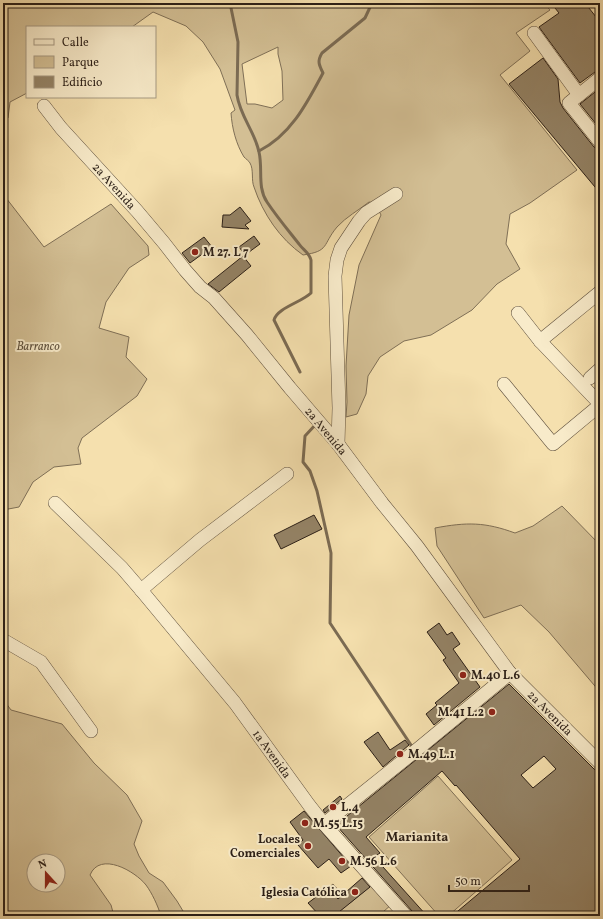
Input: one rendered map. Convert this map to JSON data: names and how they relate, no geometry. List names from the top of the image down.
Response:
{
  "streets": {
    "street": ["2a Avenida", "1a Avenida"]
  },
  "districts": ["Marianita"],
  "parks": ["Barranco"],
  "places": [
    "M 27. L 7",
    "M.40 L.6",
    "M.41 L.2",
    "M.49 L.1",
    "L.4",
    "M.55 L.15",
    "Locales Comerciales",
    "M.56 L.6",
    "Iglesia Católica"
  ],
  "legend": ["Calle", "Parque", "Edificio"],
  "scale_bar": "50 m",
  "north": "top"
}
